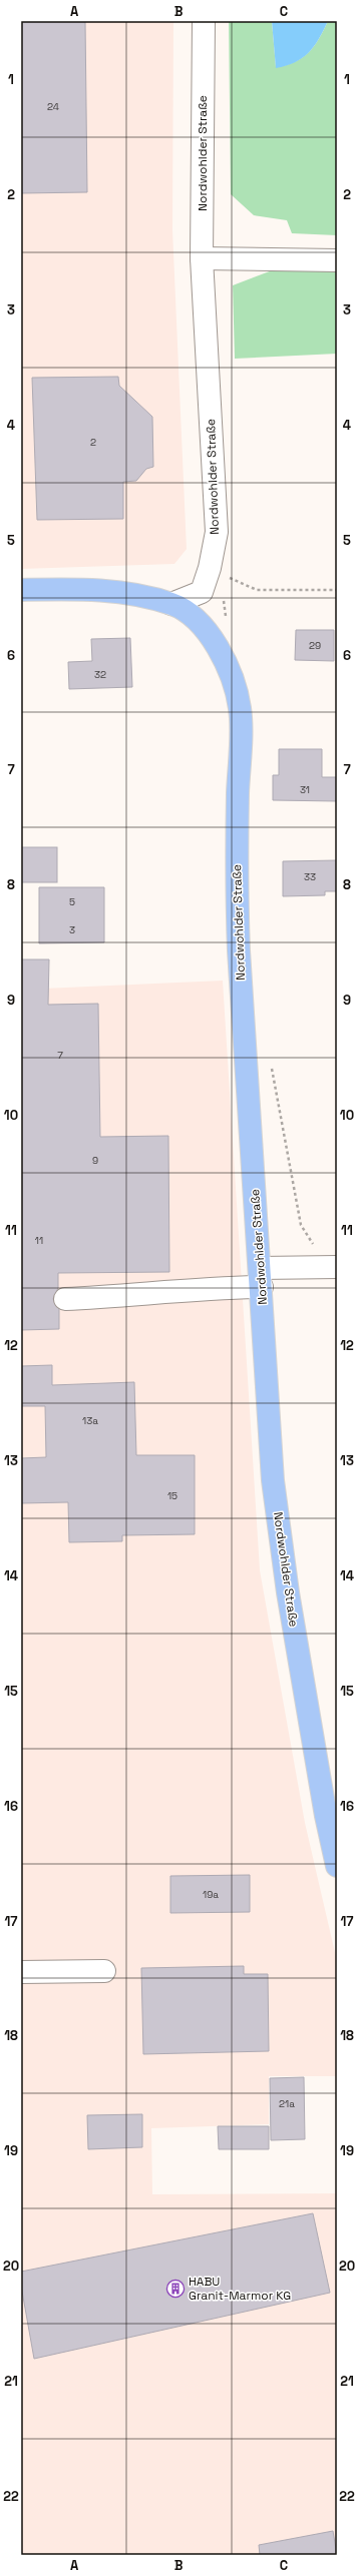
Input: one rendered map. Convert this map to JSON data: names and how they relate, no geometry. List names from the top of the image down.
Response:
{
  "streets": {
    "main road": ["Nordwohlder Straße"]
  },
  "places": {
    "building": ["HABU Granit-Marmor KG"]
  },
  "house_numbers": [
    "24",
    "2",
    "29",
    "32",
    "31",
    "33",
    "5",
    "3",
    "7",
    "9",
    "11",
    "13a",
    "15",
    "19a",
    "21a"
  ],
  "grid": {
    "columns": ["A", "B", "C"],
    "rows": [
      "1",
      "2",
      "3",
      "4",
      "5",
      "6",
      "7",
      "8",
      "9",
      "10",
      "11",
      "12",
      "13",
      "14",
      "15",
      "16",
      "17",
      "18",
      "19",
      "20",
      "21",
      "22"
    ]
  }
}
